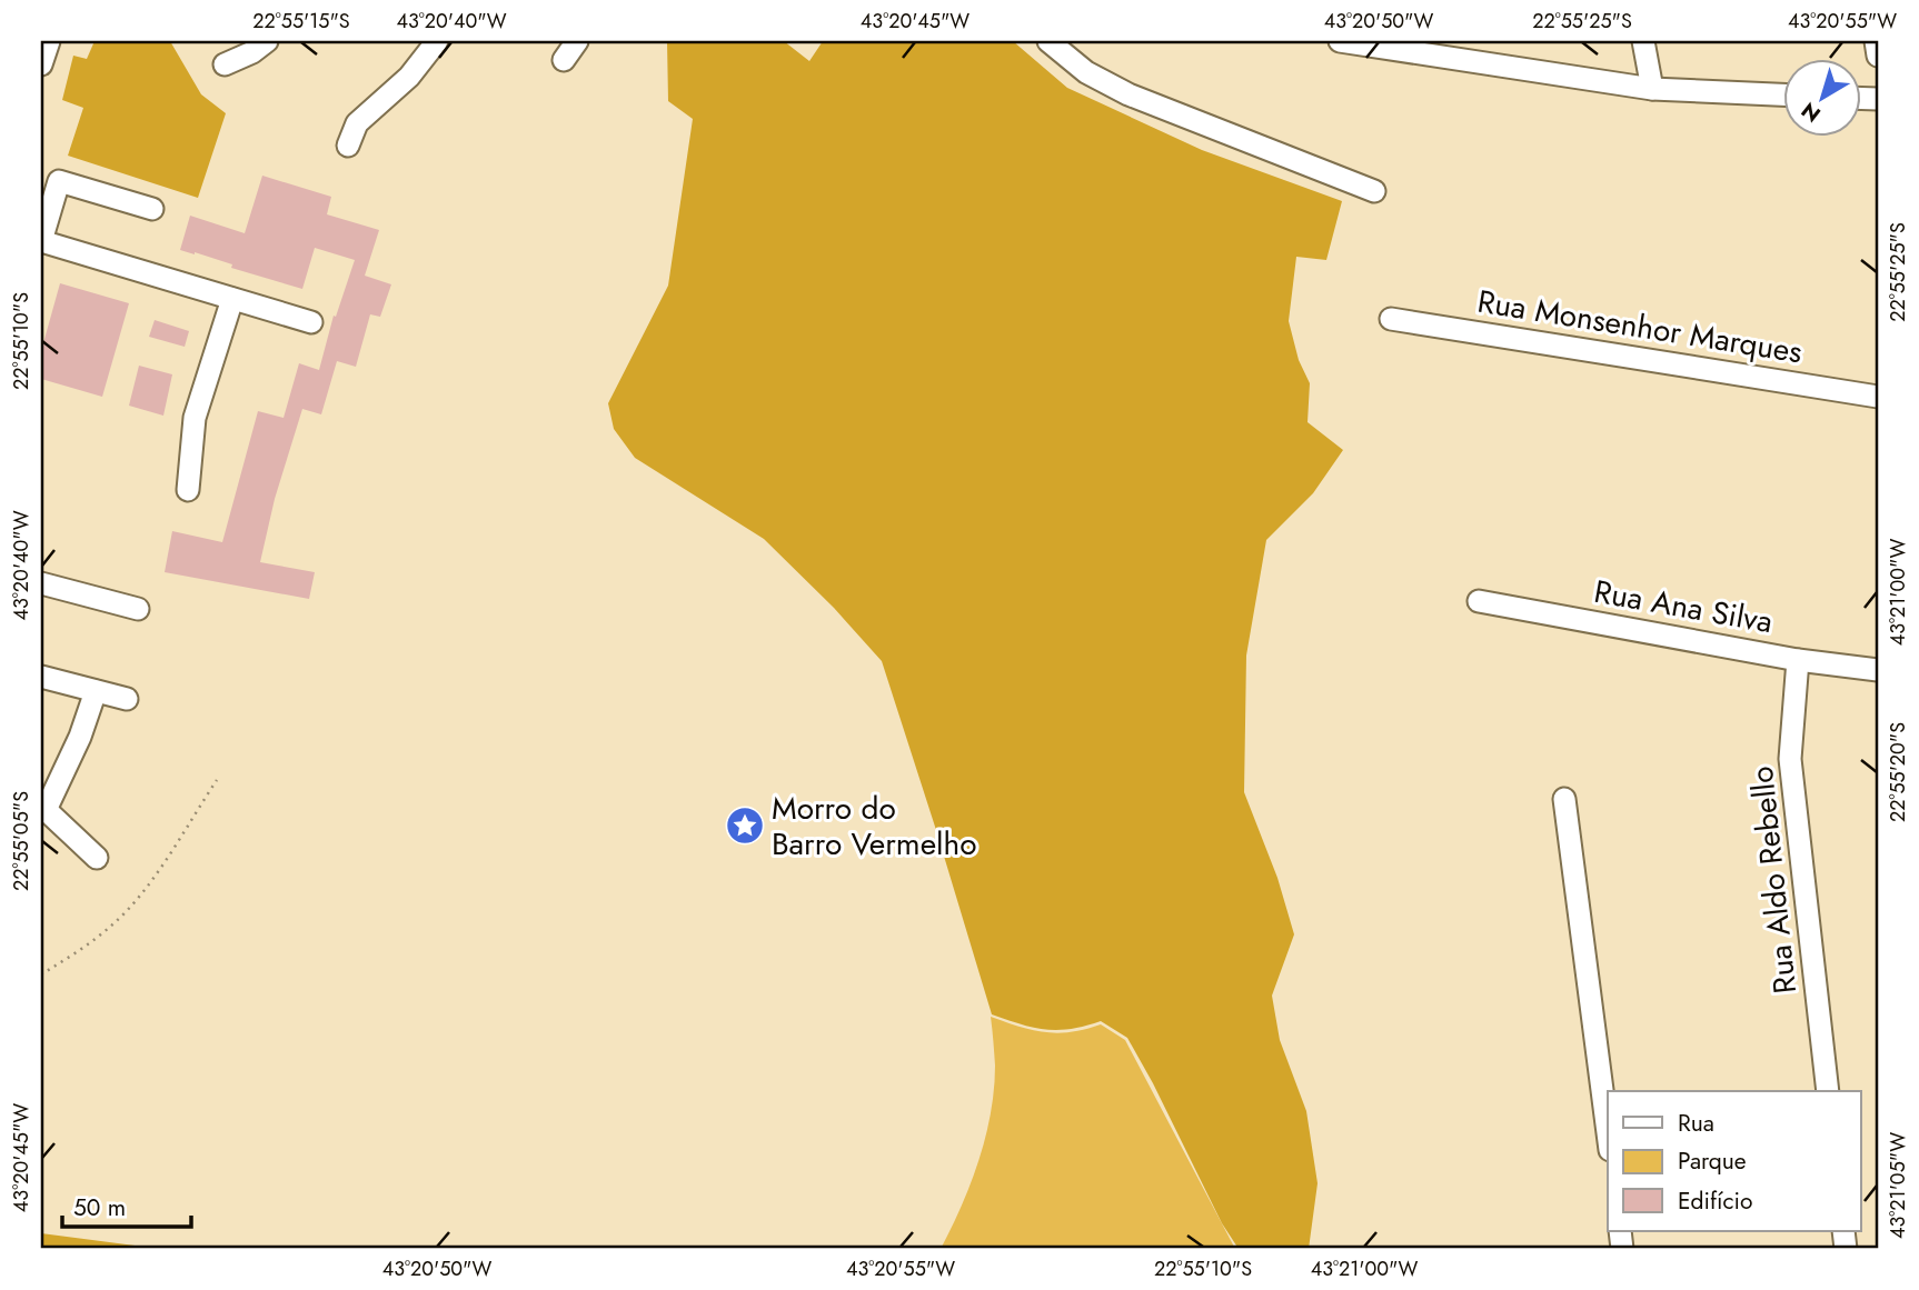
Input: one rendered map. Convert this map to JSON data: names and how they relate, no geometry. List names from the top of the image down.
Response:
{
  "streets": {
    "street": ["Rua Monsenhor Marques", "Rua Ana Silva", "Rua Aldo Rebello"]
  },
  "crossings": [
    ["Rua Ana Silva", "Rua Aldo Rebello"]
  ],
  "places": {
    "place": ["Morro do Barro Vermelho"]
  },
  "legend": ["Rua", "Parque", "Edifício"],
  "scale_bar": "50 m",
  "north": "bottom left",
  "coordinates": [
    "22°55'15\"S",
    "43°20'40\"W",
    "43°20'45\"W",
    "43°20'50\"W",
    "22°55'25\"S",
    "43°20'55\"W",
    "22°55'10\"S",
    "43°21'00\"W",
    "22°55'20\"S",
    "22°55'05\"S",
    "43°21'05\"W"
  ]
}
